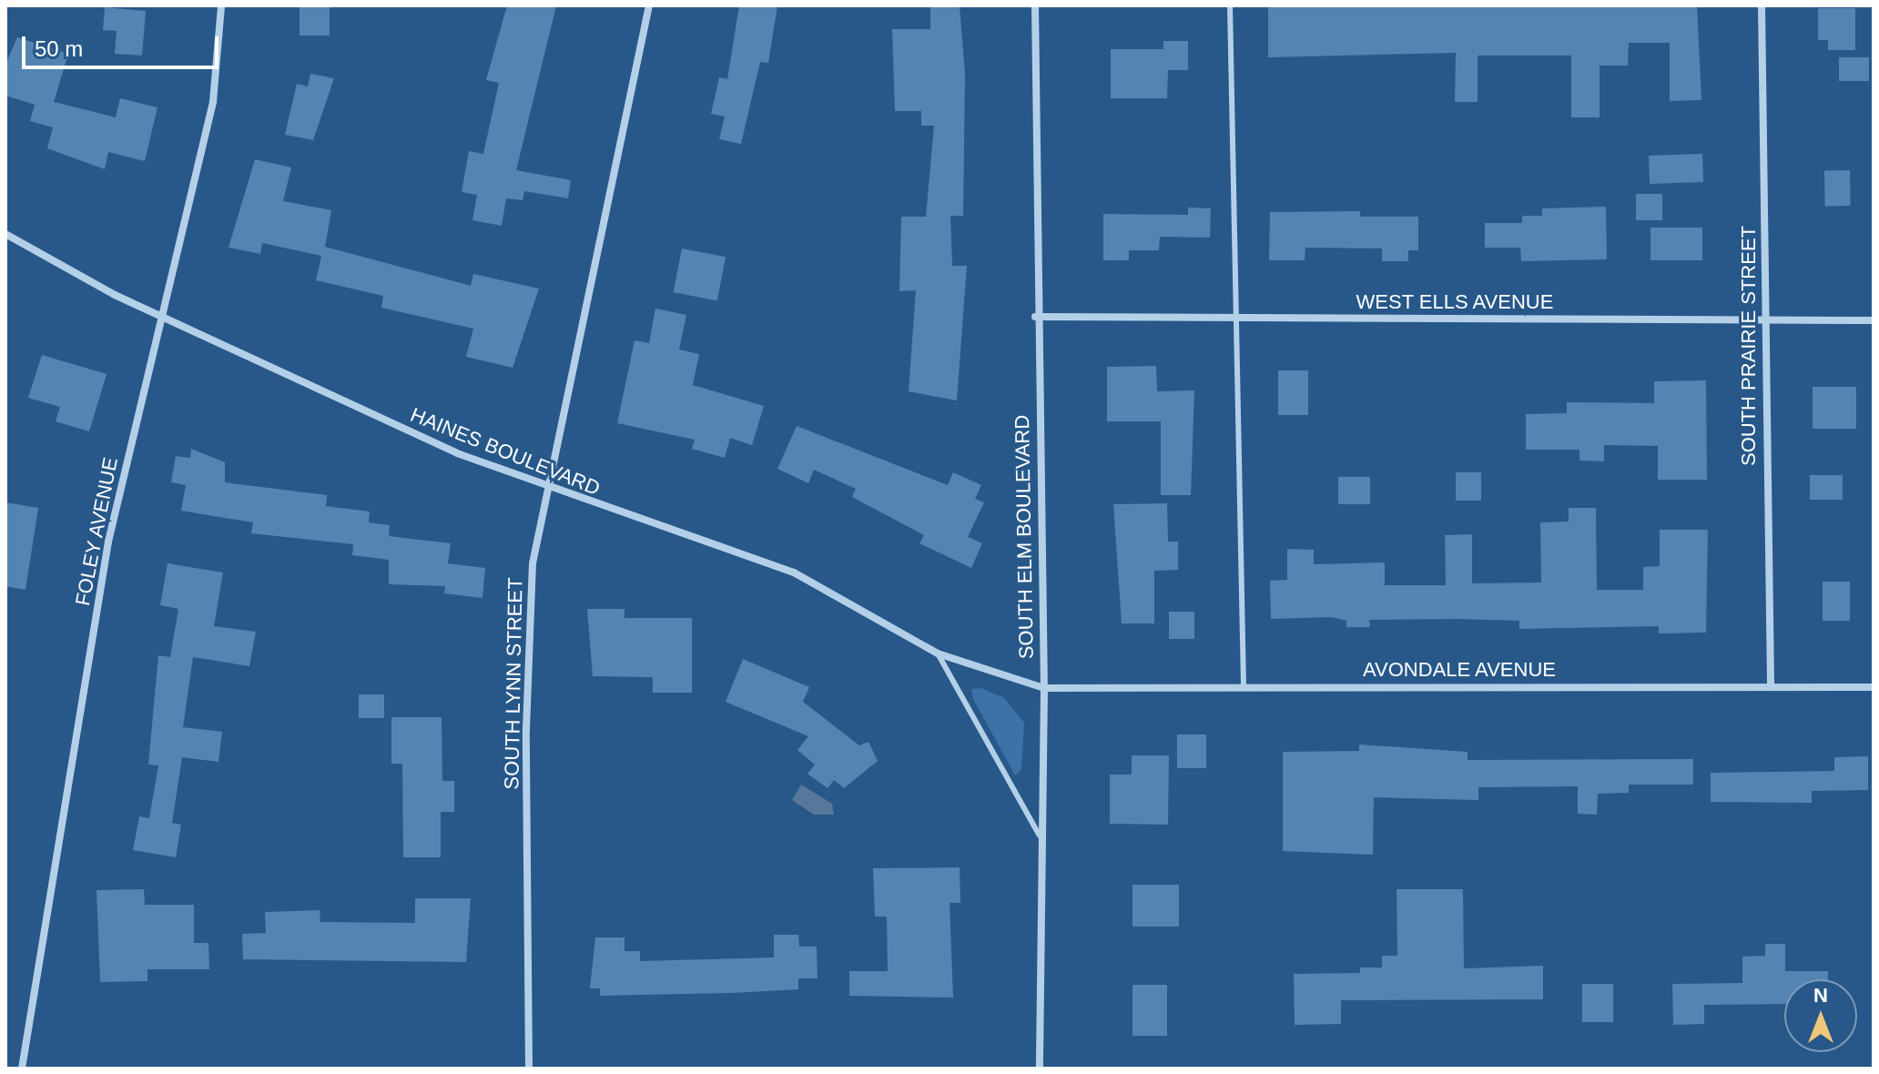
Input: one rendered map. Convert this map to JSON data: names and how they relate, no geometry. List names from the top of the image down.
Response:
{
  "streets": {
    "street": [
      "WEST ELLS AVENUE",
      "SOUTH PRAIRIE STREET",
      "HAINES BOULEVARD",
      "FOLEY AVENUE",
      "SOUTH ELM BOULEVARD",
      "AVONDALE AVENUE",
      "SOUTH LYNN STREET"
    ]
  },
  "crossings": [
    ["WEST ELLS AVENUE", "SOUTH PRAIRIE STREET"],
    ["WEST ELLS AVENUE", "SOUTH ELM BOULEVARD"],
    ["SOUTH PRAIRIE STREET", "AVONDALE AVENUE"],
    ["HAINES BOULEVARD", "FOLEY AVENUE"],
    ["HAINES BOULEVARD", "SOUTH ELM BOULEVARD"],
    ["HAINES BOULEVARD", "AVONDALE AVENUE"],
    ["HAINES BOULEVARD", "SOUTH LYNN STREET"],
    ["SOUTH ELM BOULEVARD", "AVONDALE AVENUE"]
  ],
  "scale_bar": "50 m",
  "north": "top"
}
